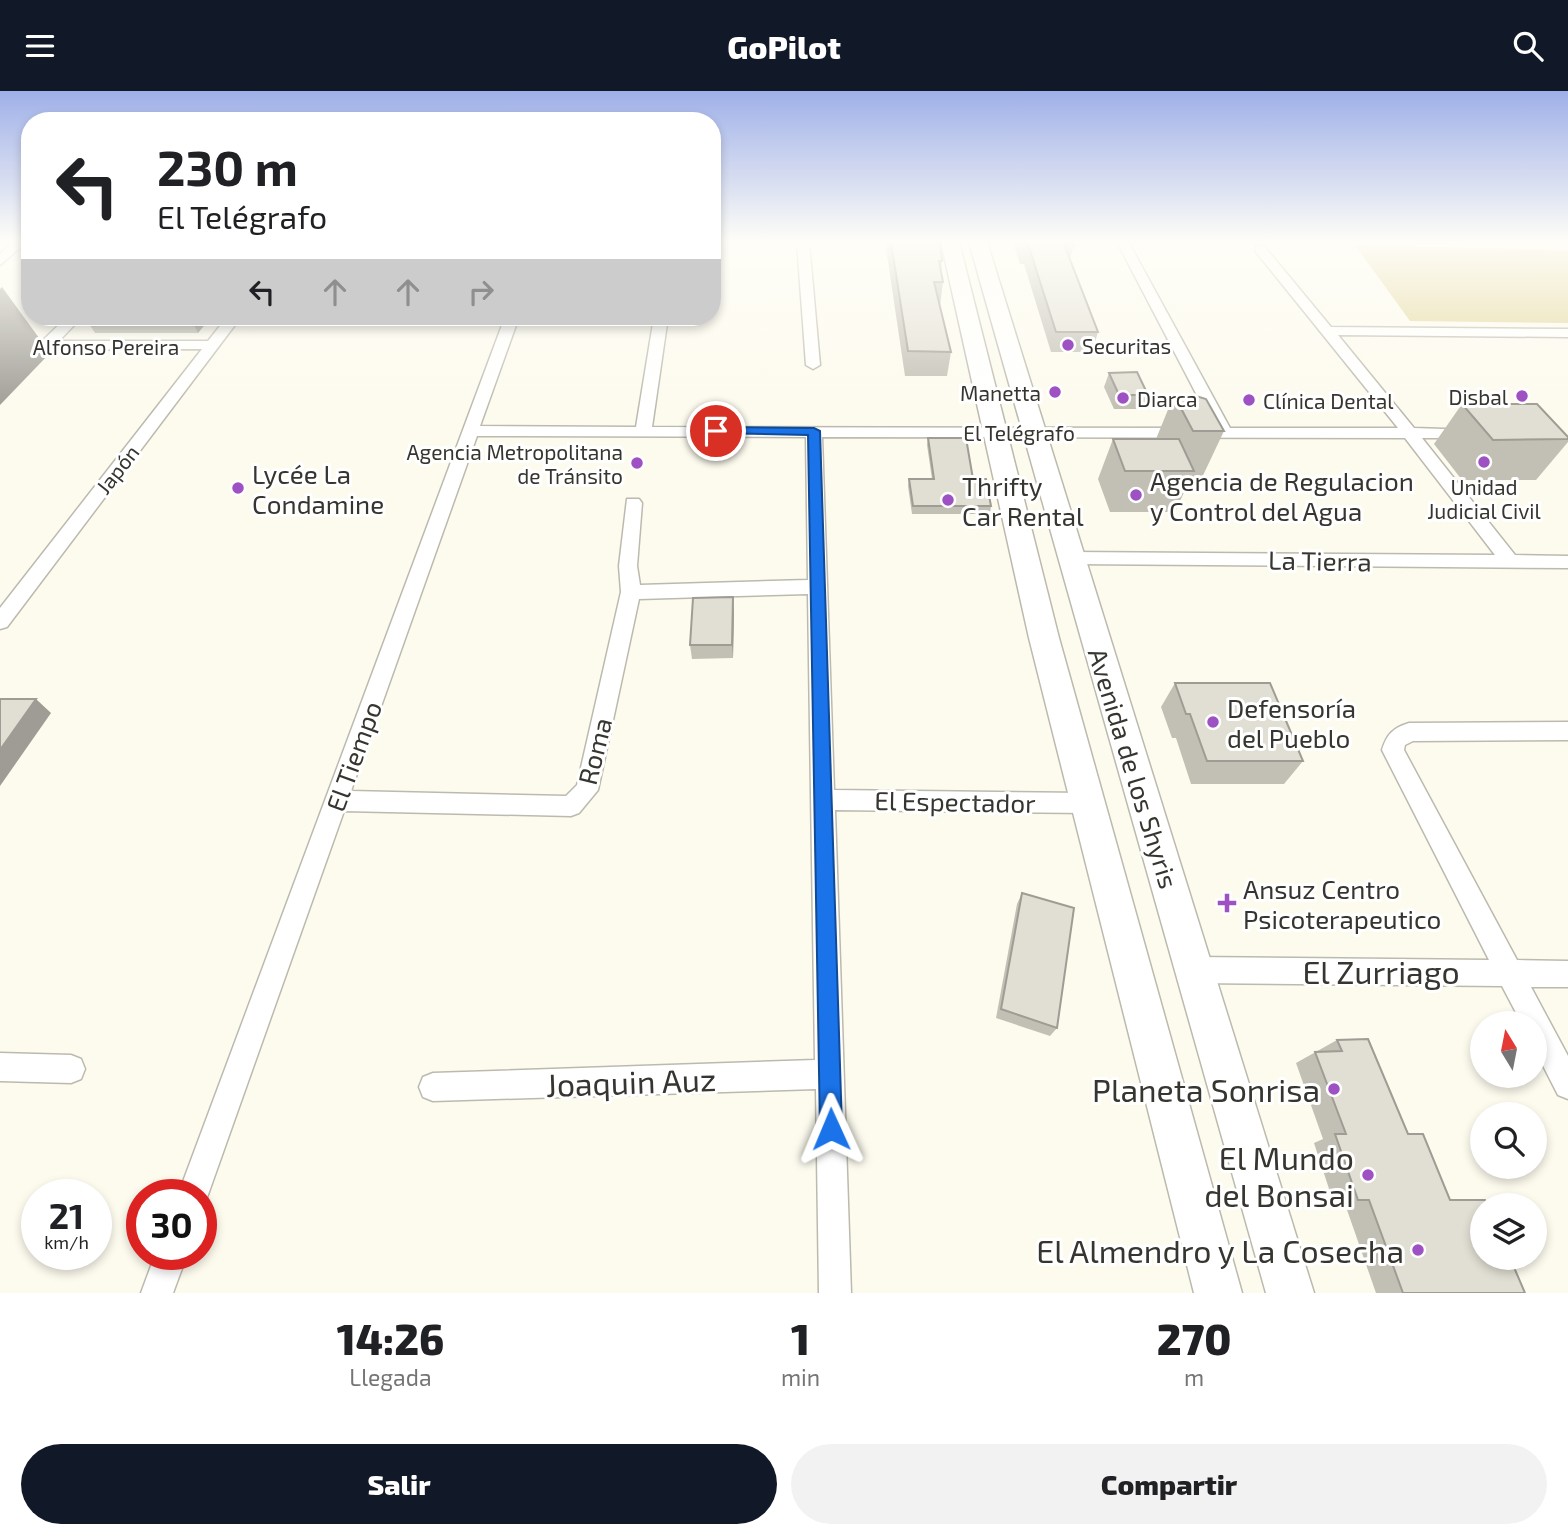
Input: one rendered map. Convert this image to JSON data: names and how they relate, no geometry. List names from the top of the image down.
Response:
{
  "streets": {
    "main road": ["Avenida de los Shyris"],
    "street": [
      "Alfonso Pereira",
      "El Telégrafo",
      "Japón",
      "La Tierra",
      "Roma",
      "El Tiempo",
      "El Espectador",
      "El Zurriago",
      "Joaquin Auz"
    ]
  },
  "crossings": [
    ["Alfonso Pereira", "Japón"],
    ["El Telégrafo", "El Tiempo"],
    ["El Telégrafo", "Avenida de los Shyris"],
    ["La Tierra", "Avenida de los Shyris"],
    ["Roma", "El Tiempo"],
    ["Avenida de los Shyris", "El Espectador"],
    ["Avenida de los Shyris", "El Zurriago"]
  ],
  "places": {
    "other": [
      "Securitas",
      "Manetta",
      "Disbal",
      "Diarca",
      "Clínica Dental",
      "Unidad Judicial Civil",
      "Agencia Metropolitana de Tránsito",
      "Lycée La Condamine",
      "Agencia de Regulacion y Control del Agua",
      "Thrifty Car Rental",
      "Defensoría del Pueblo",
      "Planeta Sonrisa",
      "El Mundo del Bonsai",
      "El Almendro y La Cosecha"
    ],
    "health": ["Ansuz Centro Psicoterapeutico"]
  },
  "north": "top",
  "page": {
    "header": "GoPilot",
    "turn": ["230 m", "El Telégrafo"],
    "speed": "21 km/h",
    "limit": "30",
    "eta": [
      "14:26",
      "Llegada",
      "1",
      "min",
      "270",
      "m"
    ],
    "buttons": ["Salir", "Compartir"]
  }
}
